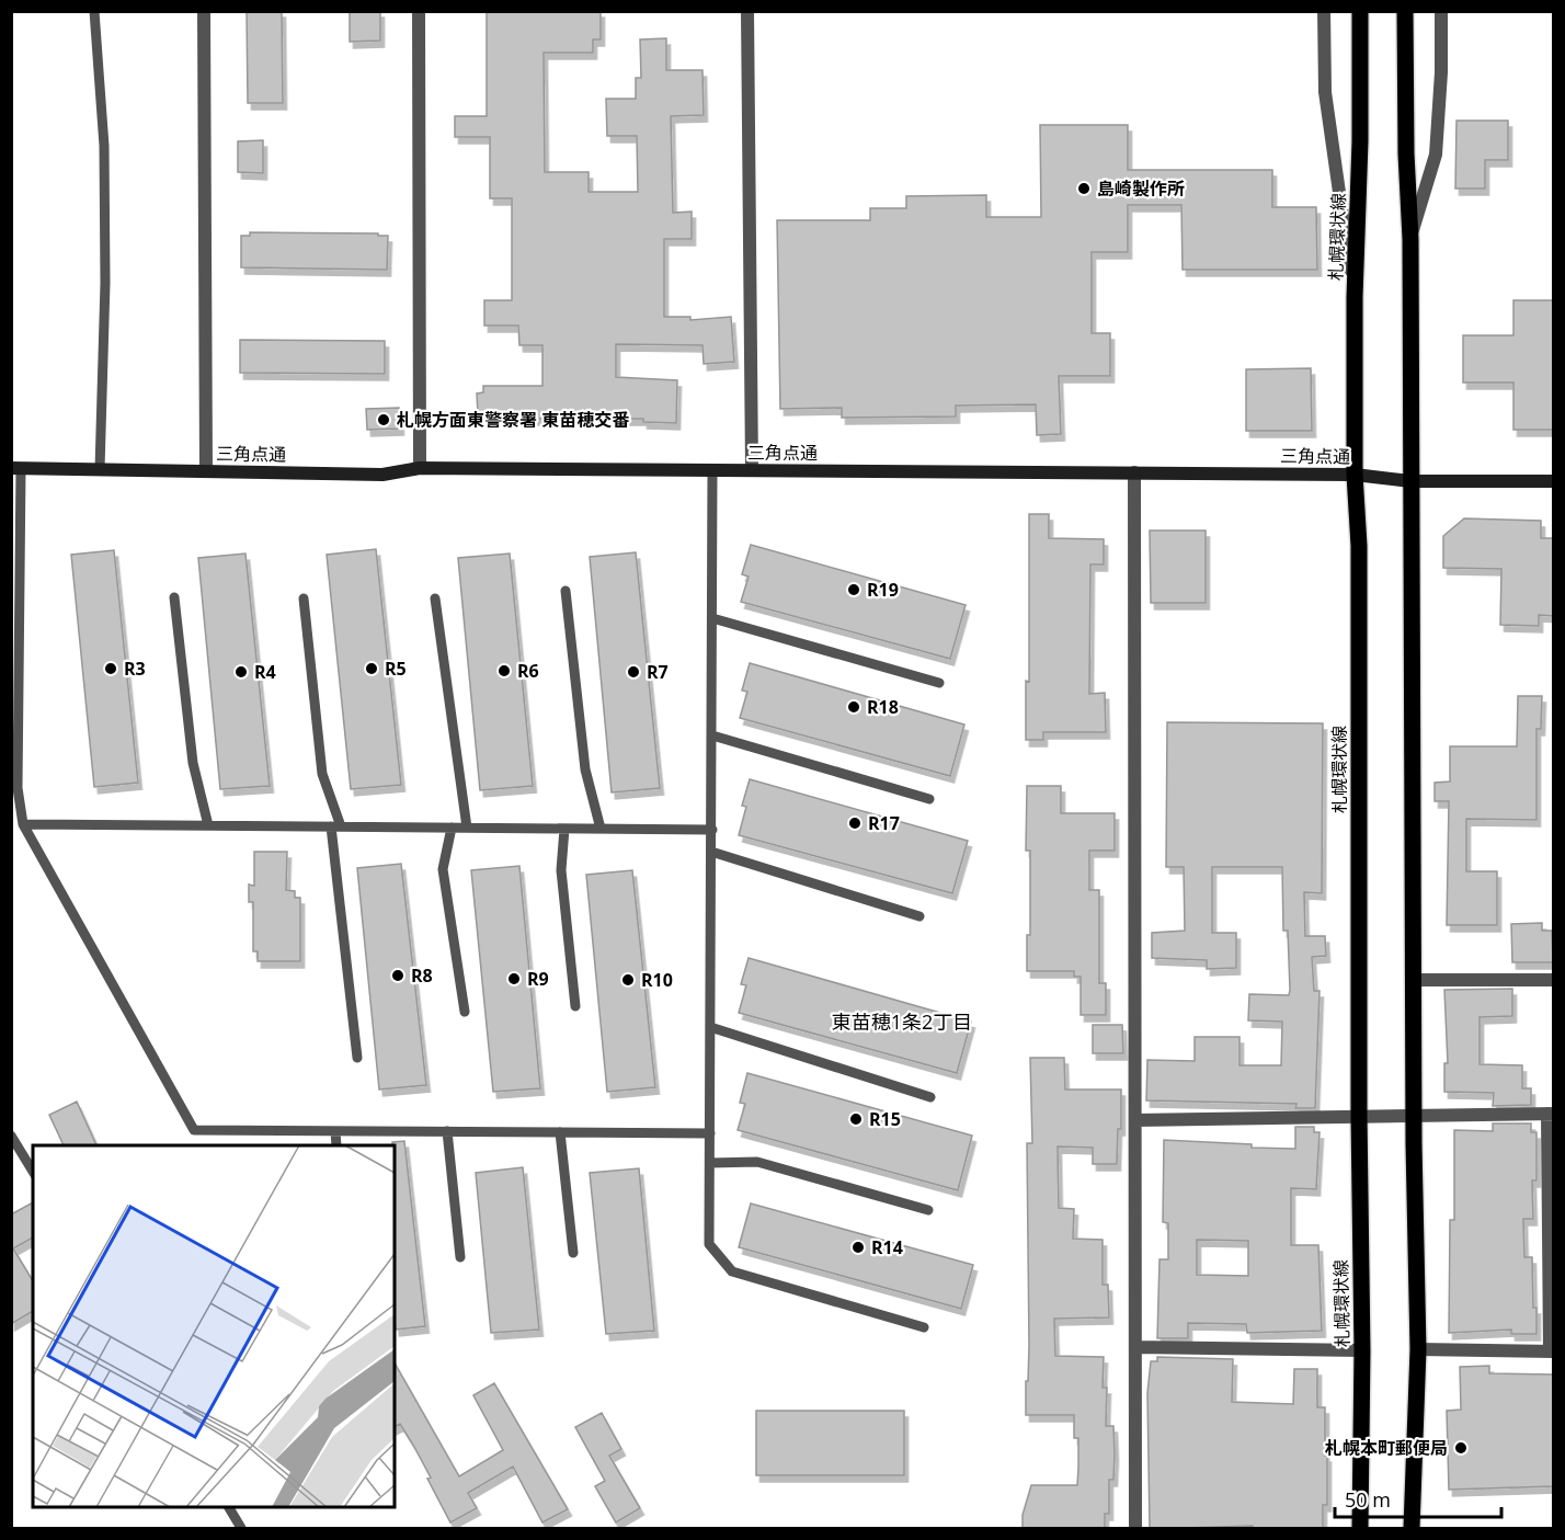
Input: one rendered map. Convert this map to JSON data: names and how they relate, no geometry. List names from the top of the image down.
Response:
{
  "streets": {
    "main road": ["札幌環状線"],
    "street": ["三角点通"]
  },
  "crossings": [
    ["札幌環状線", "三角点通"]
  ],
  "districts": ["東苗穂1条2丁目"],
  "places": [
    "島崎製作所",
    "札幌方面東警察署 東苗穂交番",
    "R19",
    "R3",
    "R5",
    "R6",
    "R4",
    "R7",
    "R18",
    "R17",
    "R8",
    "R9",
    "R10",
    "R15",
    "R14",
    "札幌本町郵便局"
  ],
  "scale_bar": "50 m"
}
